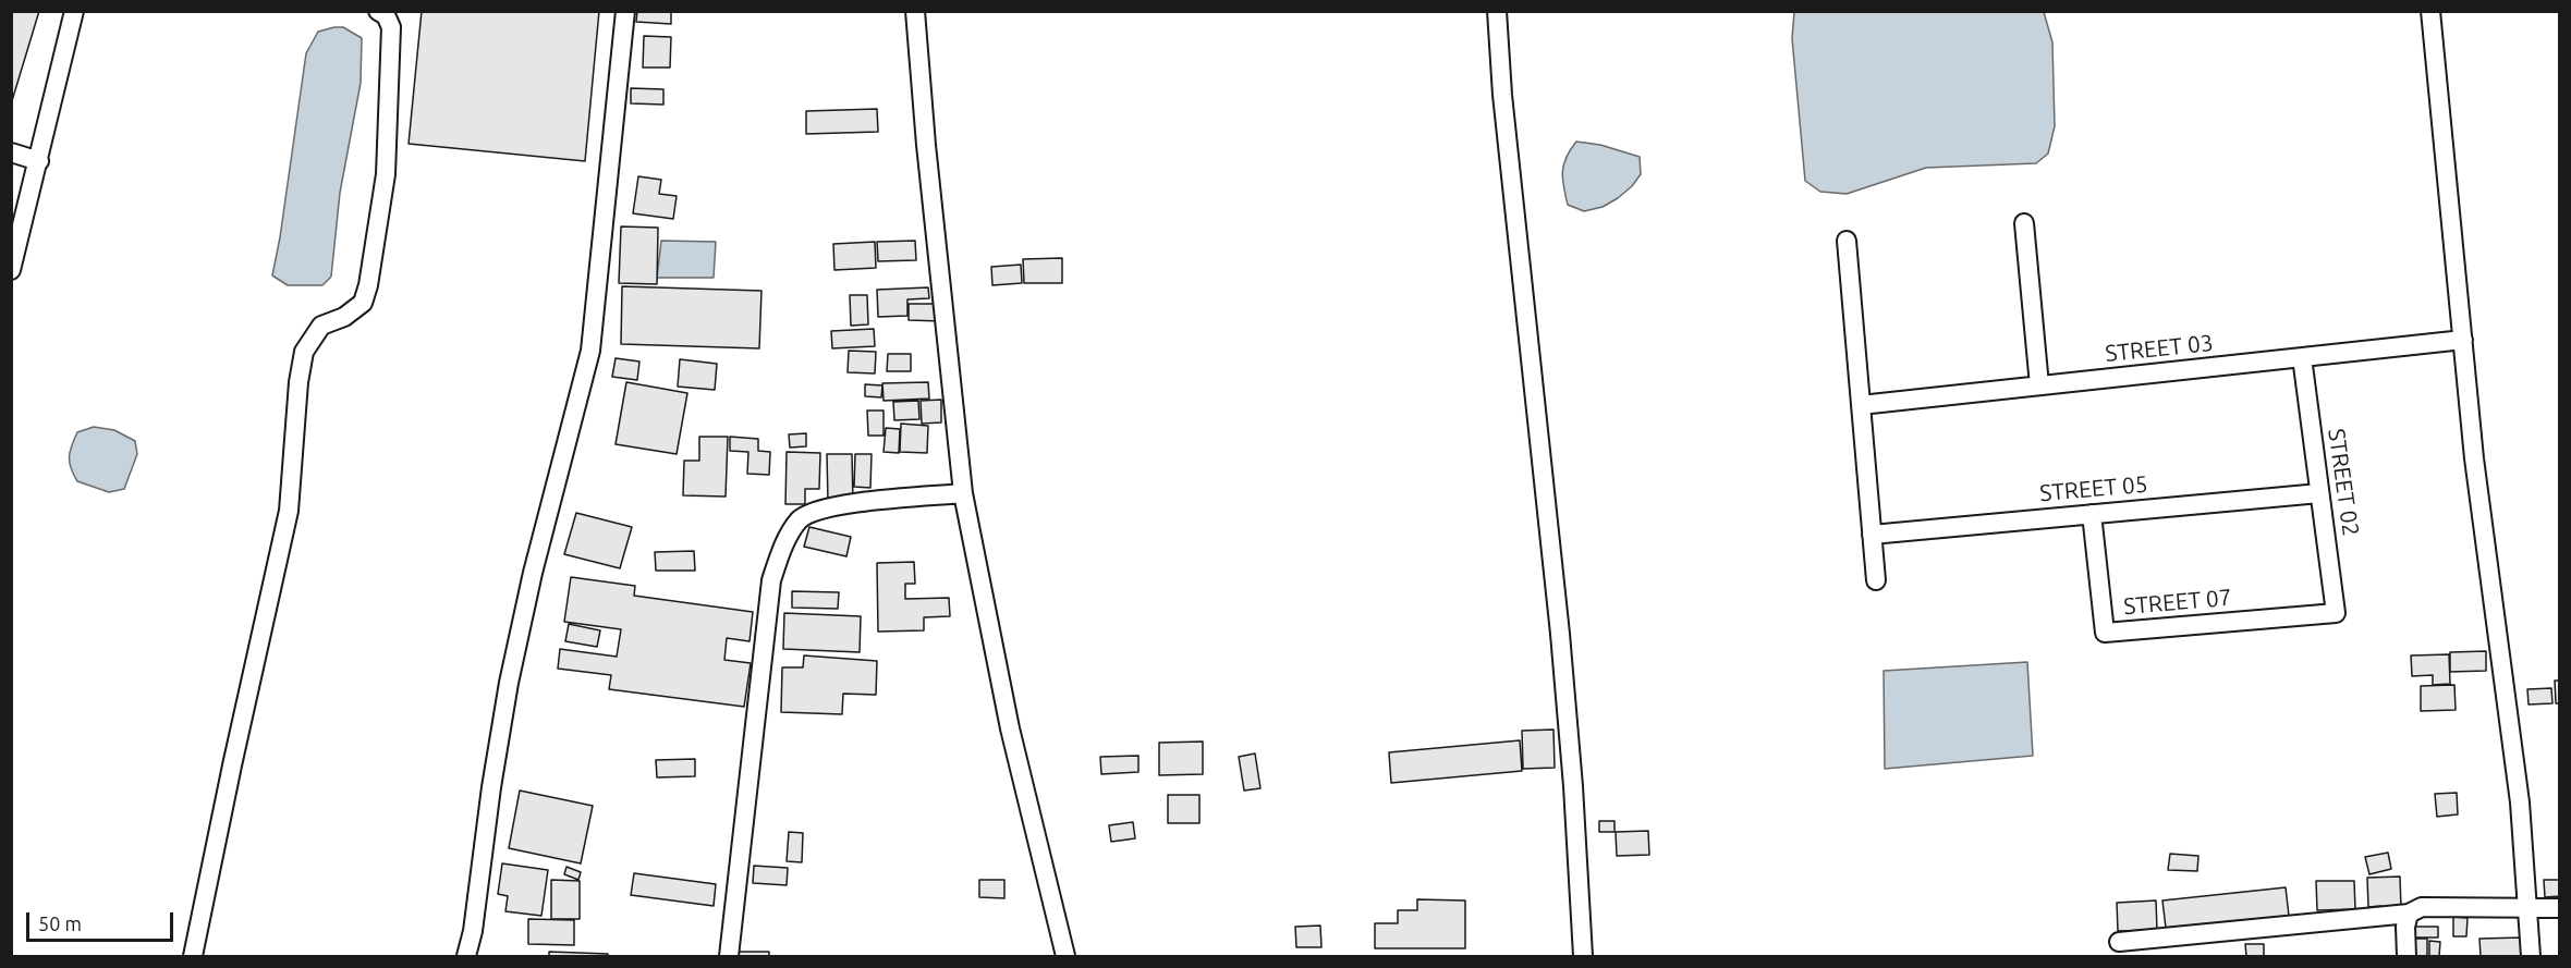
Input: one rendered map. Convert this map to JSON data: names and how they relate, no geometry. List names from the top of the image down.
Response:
{
  "streets": {
    "street": [
      "STREET 03",
      "STREET 02",
      "STREET 05",
      "STREET 07"
    ]
  },
  "crossings": [
    ["STREET 03", "STREET 02"],
    ["STREET 02", "STREET 05"],
    ["STREET 02", "STREET 07"],
    ["STREET 05", "STREET 07"]
  ],
  "scale_bar": "50 m"
}
